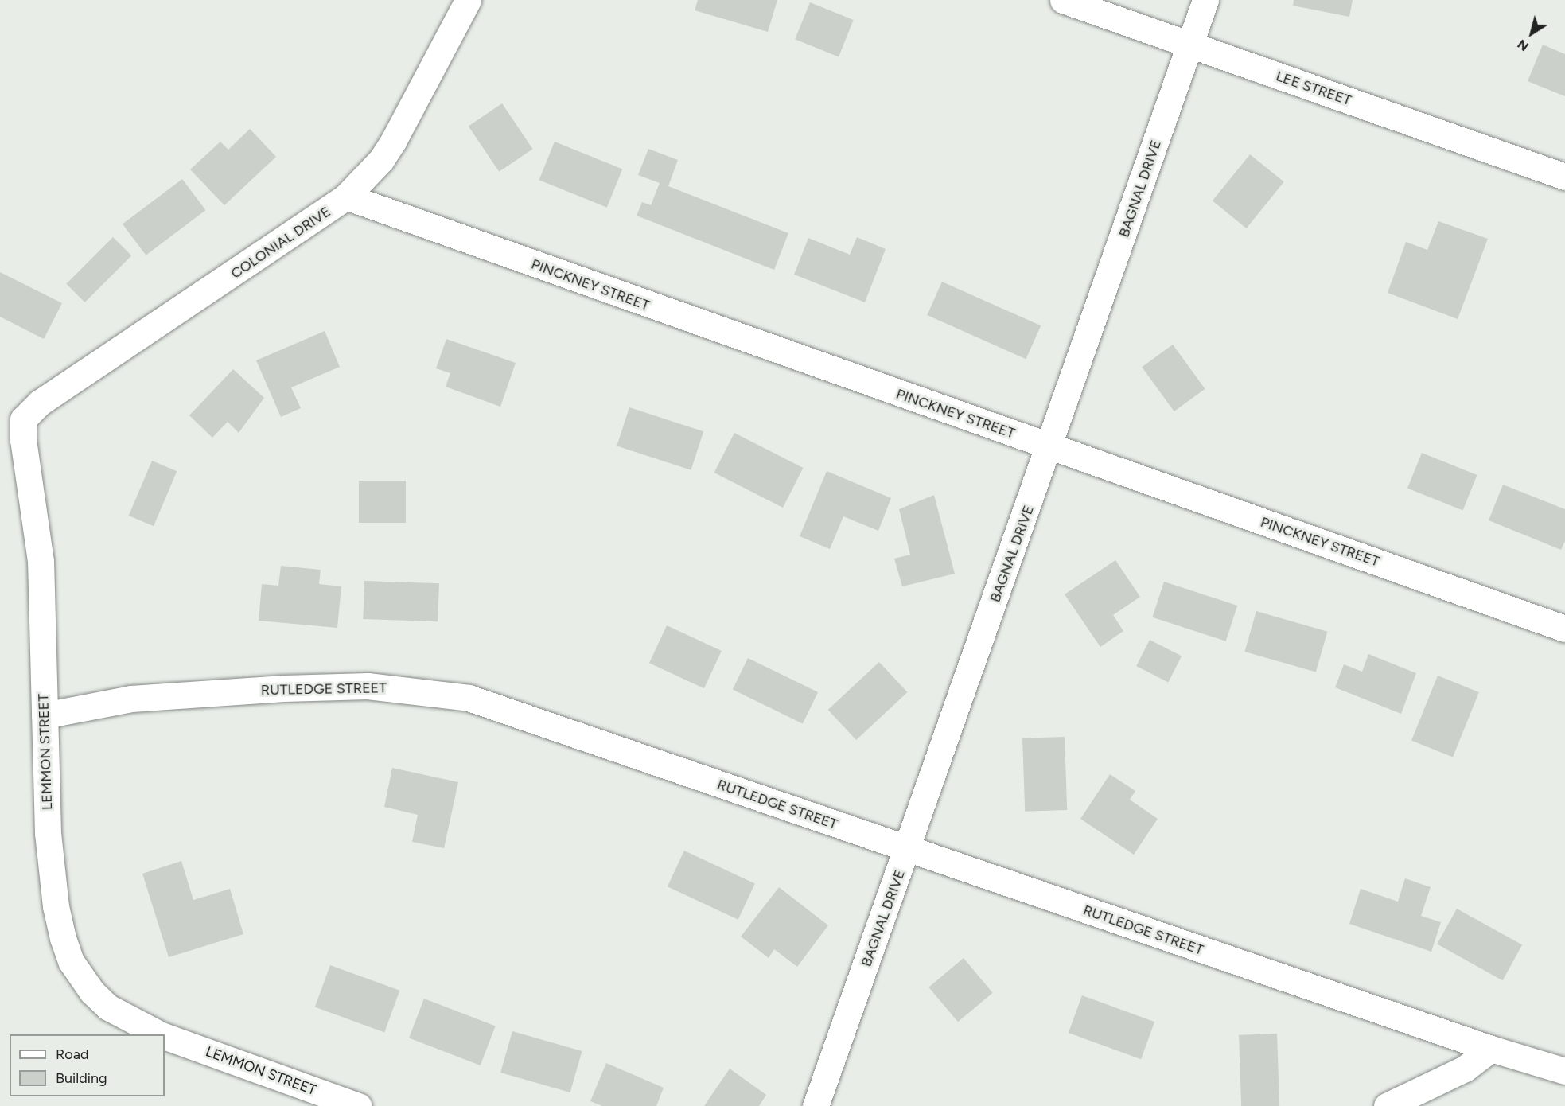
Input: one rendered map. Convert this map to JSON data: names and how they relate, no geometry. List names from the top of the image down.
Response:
{
  "streets": {
    "street": [
      "LEE STREET",
      "BAGNAL DRIVE",
      "COLONIAL DRIVE",
      "PINCKNEY STREET",
      "RUTLEDGE STREET",
      "LEMMON STREET"
    ]
  },
  "crossings": [
    ["LEE STREET", "BAGNAL DRIVE"],
    ["BAGNAL DRIVE", "PINCKNEY STREET"],
    ["BAGNAL DRIVE", "RUTLEDGE STREET"],
    ["COLONIAL DRIVE", "PINCKNEY STREET"],
    ["COLONIAL DRIVE", "LEMMON STREET"],
    ["RUTLEDGE STREET", "LEMMON STREET"]
  ],
  "legend": ["Road", "Building"],
  "north": "bottom left"
}
